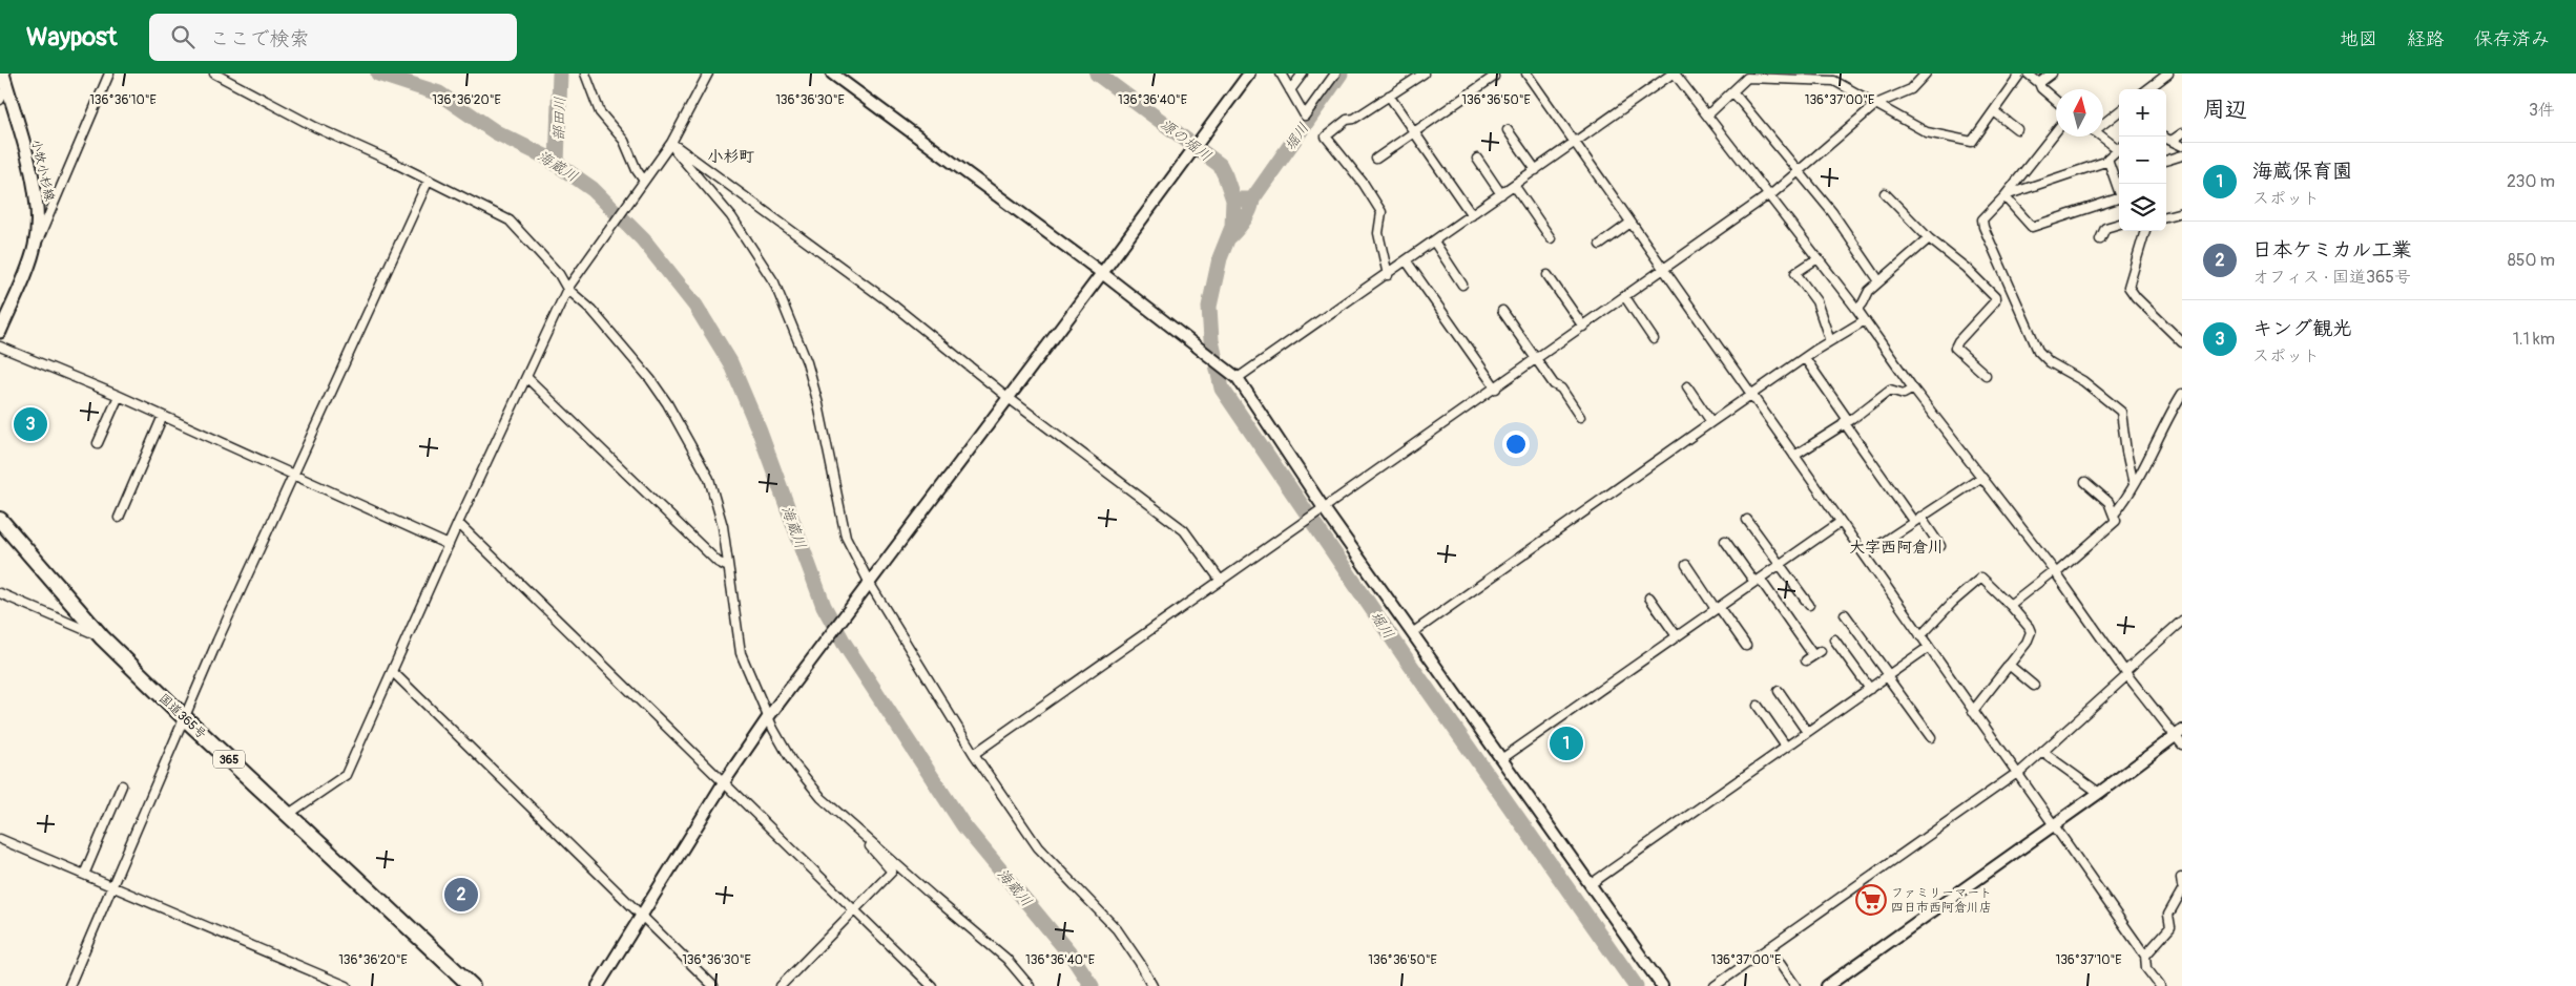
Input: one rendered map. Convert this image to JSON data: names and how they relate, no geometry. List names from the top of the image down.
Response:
{
  "streets": {
    "highway": ["国道365号", "365"],
    "main road": ["小牧小杉線"]
  },
  "districts": ["小杉町", "大字西阿倉川"],
  "water": [
    "部田川",
    "堀川",
    "源の堀川",
    "海蔵川"
  ],
  "places": {
    "supermarket": ["ファミリーマート 四日市西阿倉川店"]
  },
  "north": "top",
  "page": {
    "header": "Waypost",
    "search": "ここで検索",
    "nav": ["地図", "経路", "保存済み"],
    "heading": ["周辺", "3件"],
    "map_buttons": ["+", "−"],
    "list": [
      {
        "mark": "1",
        "name": "海蔵保育園",
        "note": "スポット",
        "value": "230 m"
      },
      {
        "mark": "2",
        "name": "日本ケミカル工業",
        "note": "オフィス · 国道365号",
        "value": "850 m"
      },
      {
        "mark": "3",
        "name": "キング観光",
        "note": "スポット",
        "value": "1.1 km"
      }
    ],
    "pins": ["3", "1", "2"]
  },
  "coordinates": [
    "136°36'10\"E",
    "136°36'20\"E",
    "136°36'30\"E",
    "136°36'40\"E",
    "136°36'50\"E",
    "136°37'00\"E",
    "136°37'10\"E"
  ]
}
